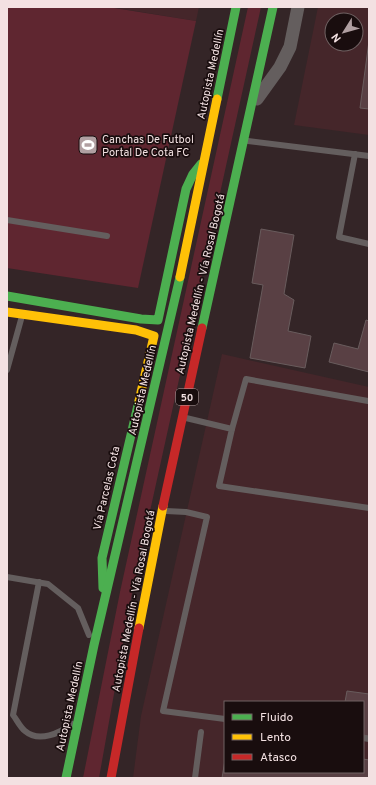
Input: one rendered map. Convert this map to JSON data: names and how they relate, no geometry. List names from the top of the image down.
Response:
{
  "streets": {
    "main road": [
      "Autopista Medellín",
      "Autopista Medellín - Vía Rosal Bogotá",
      "50",
      "Vía Parcelas Cota"
    ]
  },
  "crossings": [
    ["Autopista Medellín", "Vía Parcelas Cota"]
  ],
  "places": {
    "sports": ["Canchas De Futbol Portal De Cota FC"]
  },
  "legend": ["Fluido", "Lento", "Atasco"],
  "north": "bottom left"
}
